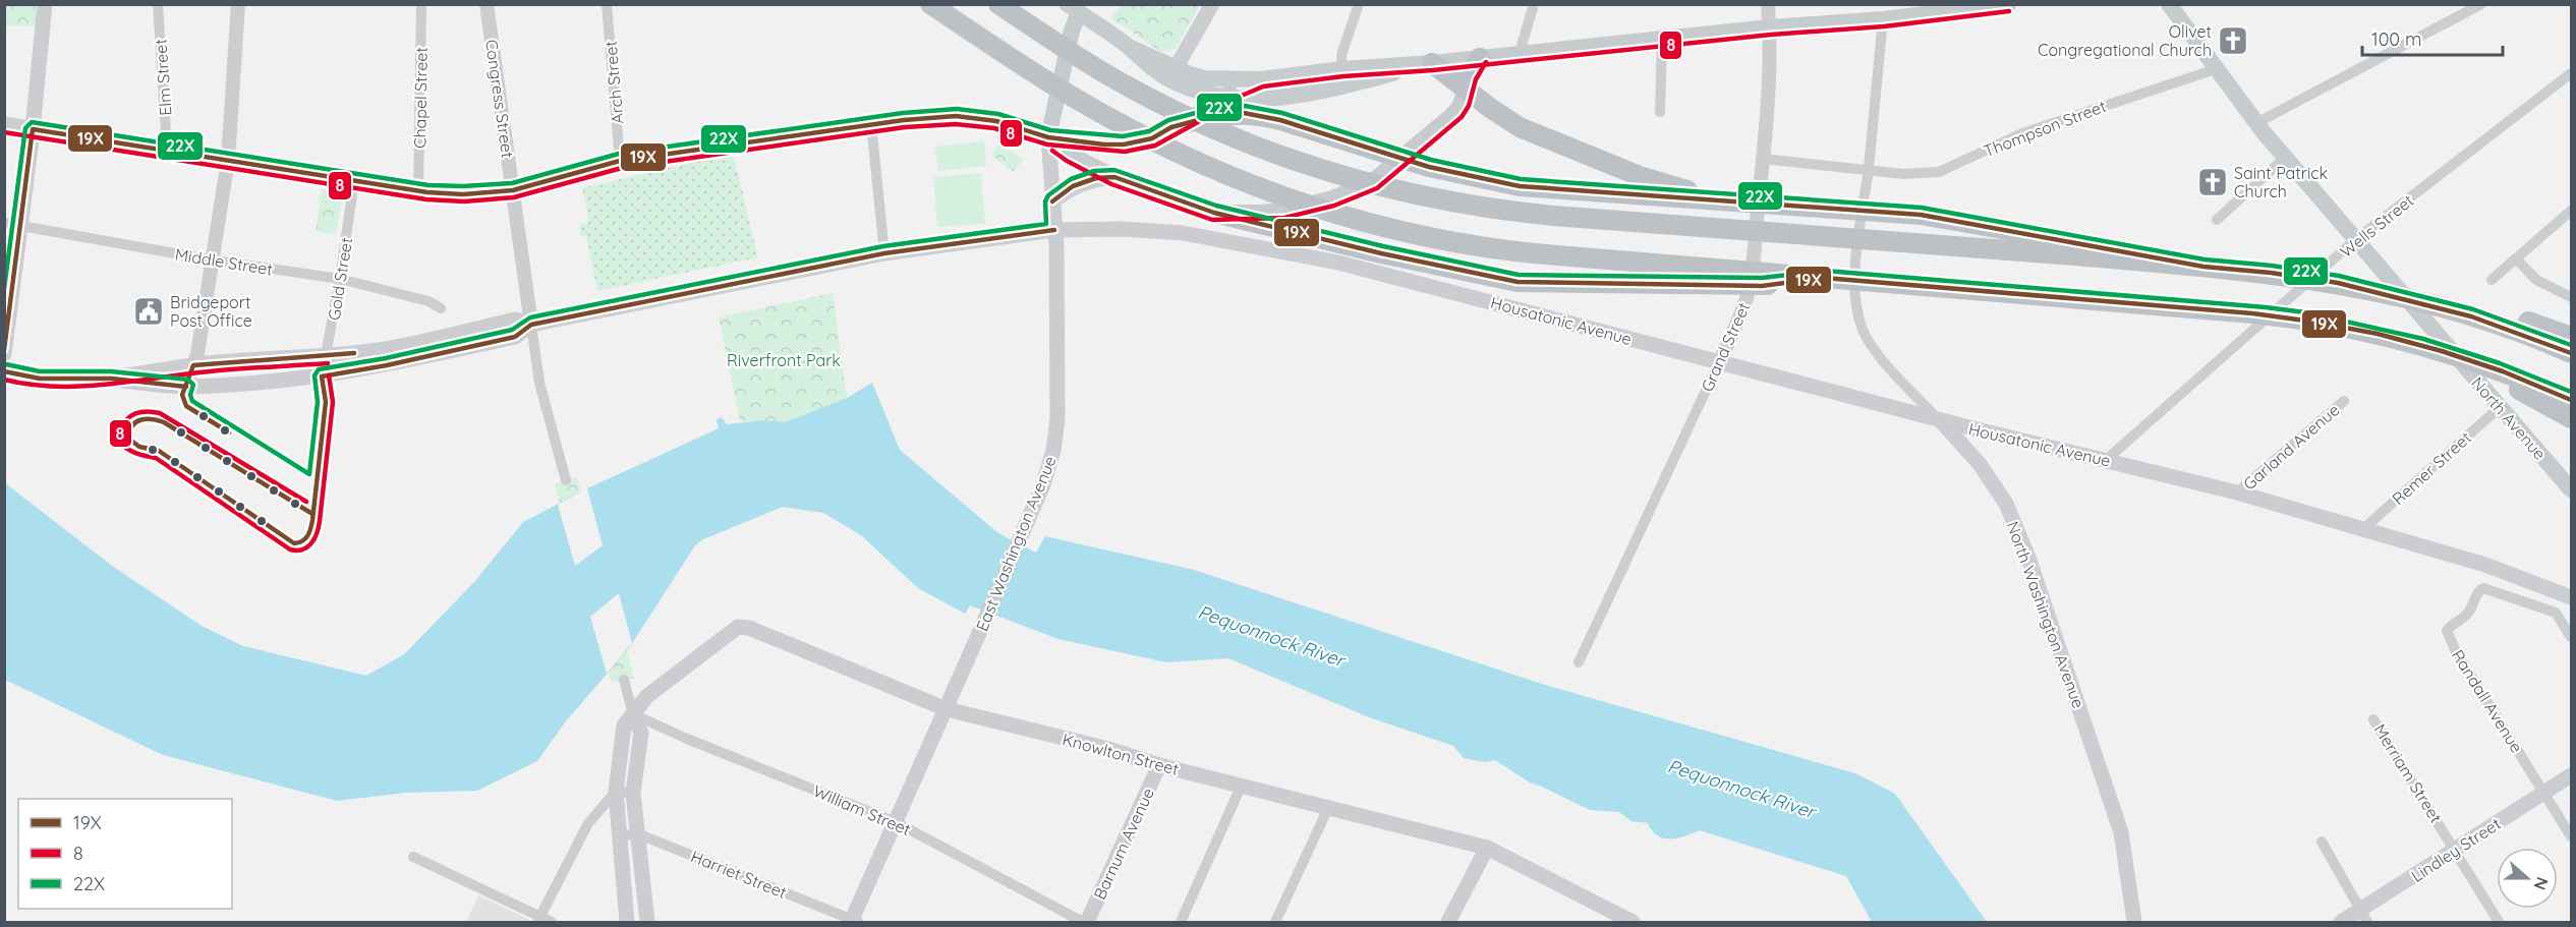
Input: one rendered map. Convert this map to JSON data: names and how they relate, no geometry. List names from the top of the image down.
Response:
{
  "streets": {
    "main road": [
      "Housatonic Avenue",
      "North Avenue",
      "East Washington Avenue",
      "North Washington Avenue",
      "Knowlton Street",
      "Barnum Avenue",
      "Lindley Street"
    ],
    "street": [
      "Elm Street",
      "Arch Street",
      "Chapel Street",
      "Congress Street",
      "Thompson Street",
      "Wells Street",
      "Middle Street",
      "Gold Street",
      "Grand Street",
      "Garland Avenue",
      "Remer Street",
      "Randall Avenue",
      "Merriam Street",
      "William Street",
      "Harriet Street"
    ]
  },
  "crossings": [
    ["Congress Street", "Housatonic Avenue"],
    ["Thompson Street", "Grand Street"],
    ["Thompson Street", "North Avenue"],
    ["Thompson Street", "North Washington Avenue"],
    ["Wells Street", "Housatonic Avenue"],
    ["Wells Street", "North Avenue"],
    ["Middle Street", "Gold Street"],
    ["Housatonic Avenue", "Grand Street"],
    ["Housatonic Avenue", "Garland Avenue"],
    ["Housatonic Avenue", "Remer Street"],
    ["Housatonic Avenue", "East Washington Avenue"],
    ["Housatonic Avenue", "North Washington Avenue"],
    ["North Avenue", "Remer Street"],
    ["East Washington Avenue", "Knowlton Street"],
    ["East Washington Avenue", "William Street"],
    ["East Washington Avenue", "Harriet Street"],
    ["Randall Avenue", "Lindley Street"],
    ["Knowlton Street", "William Street"],
    ["Knowlton Street", "Barnum Avenue"],
    ["Merriam Street", "Lindley Street"]
  ],
  "water": ["Pequonnock River"],
  "parks": ["Riverfront Park"],
  "places": {
    "church": ["Olivet Congregational Church", "Saint Patrick Church"],
    "public building": ["Bridgeport Post Office"]
  },
  "lines": ["transit line 8", "transit line 22X", "transit line 19X"],
  "legend": ["19X", "8", "22X"],
  "scale_bar": "100 m",
  "north": "right"
}
